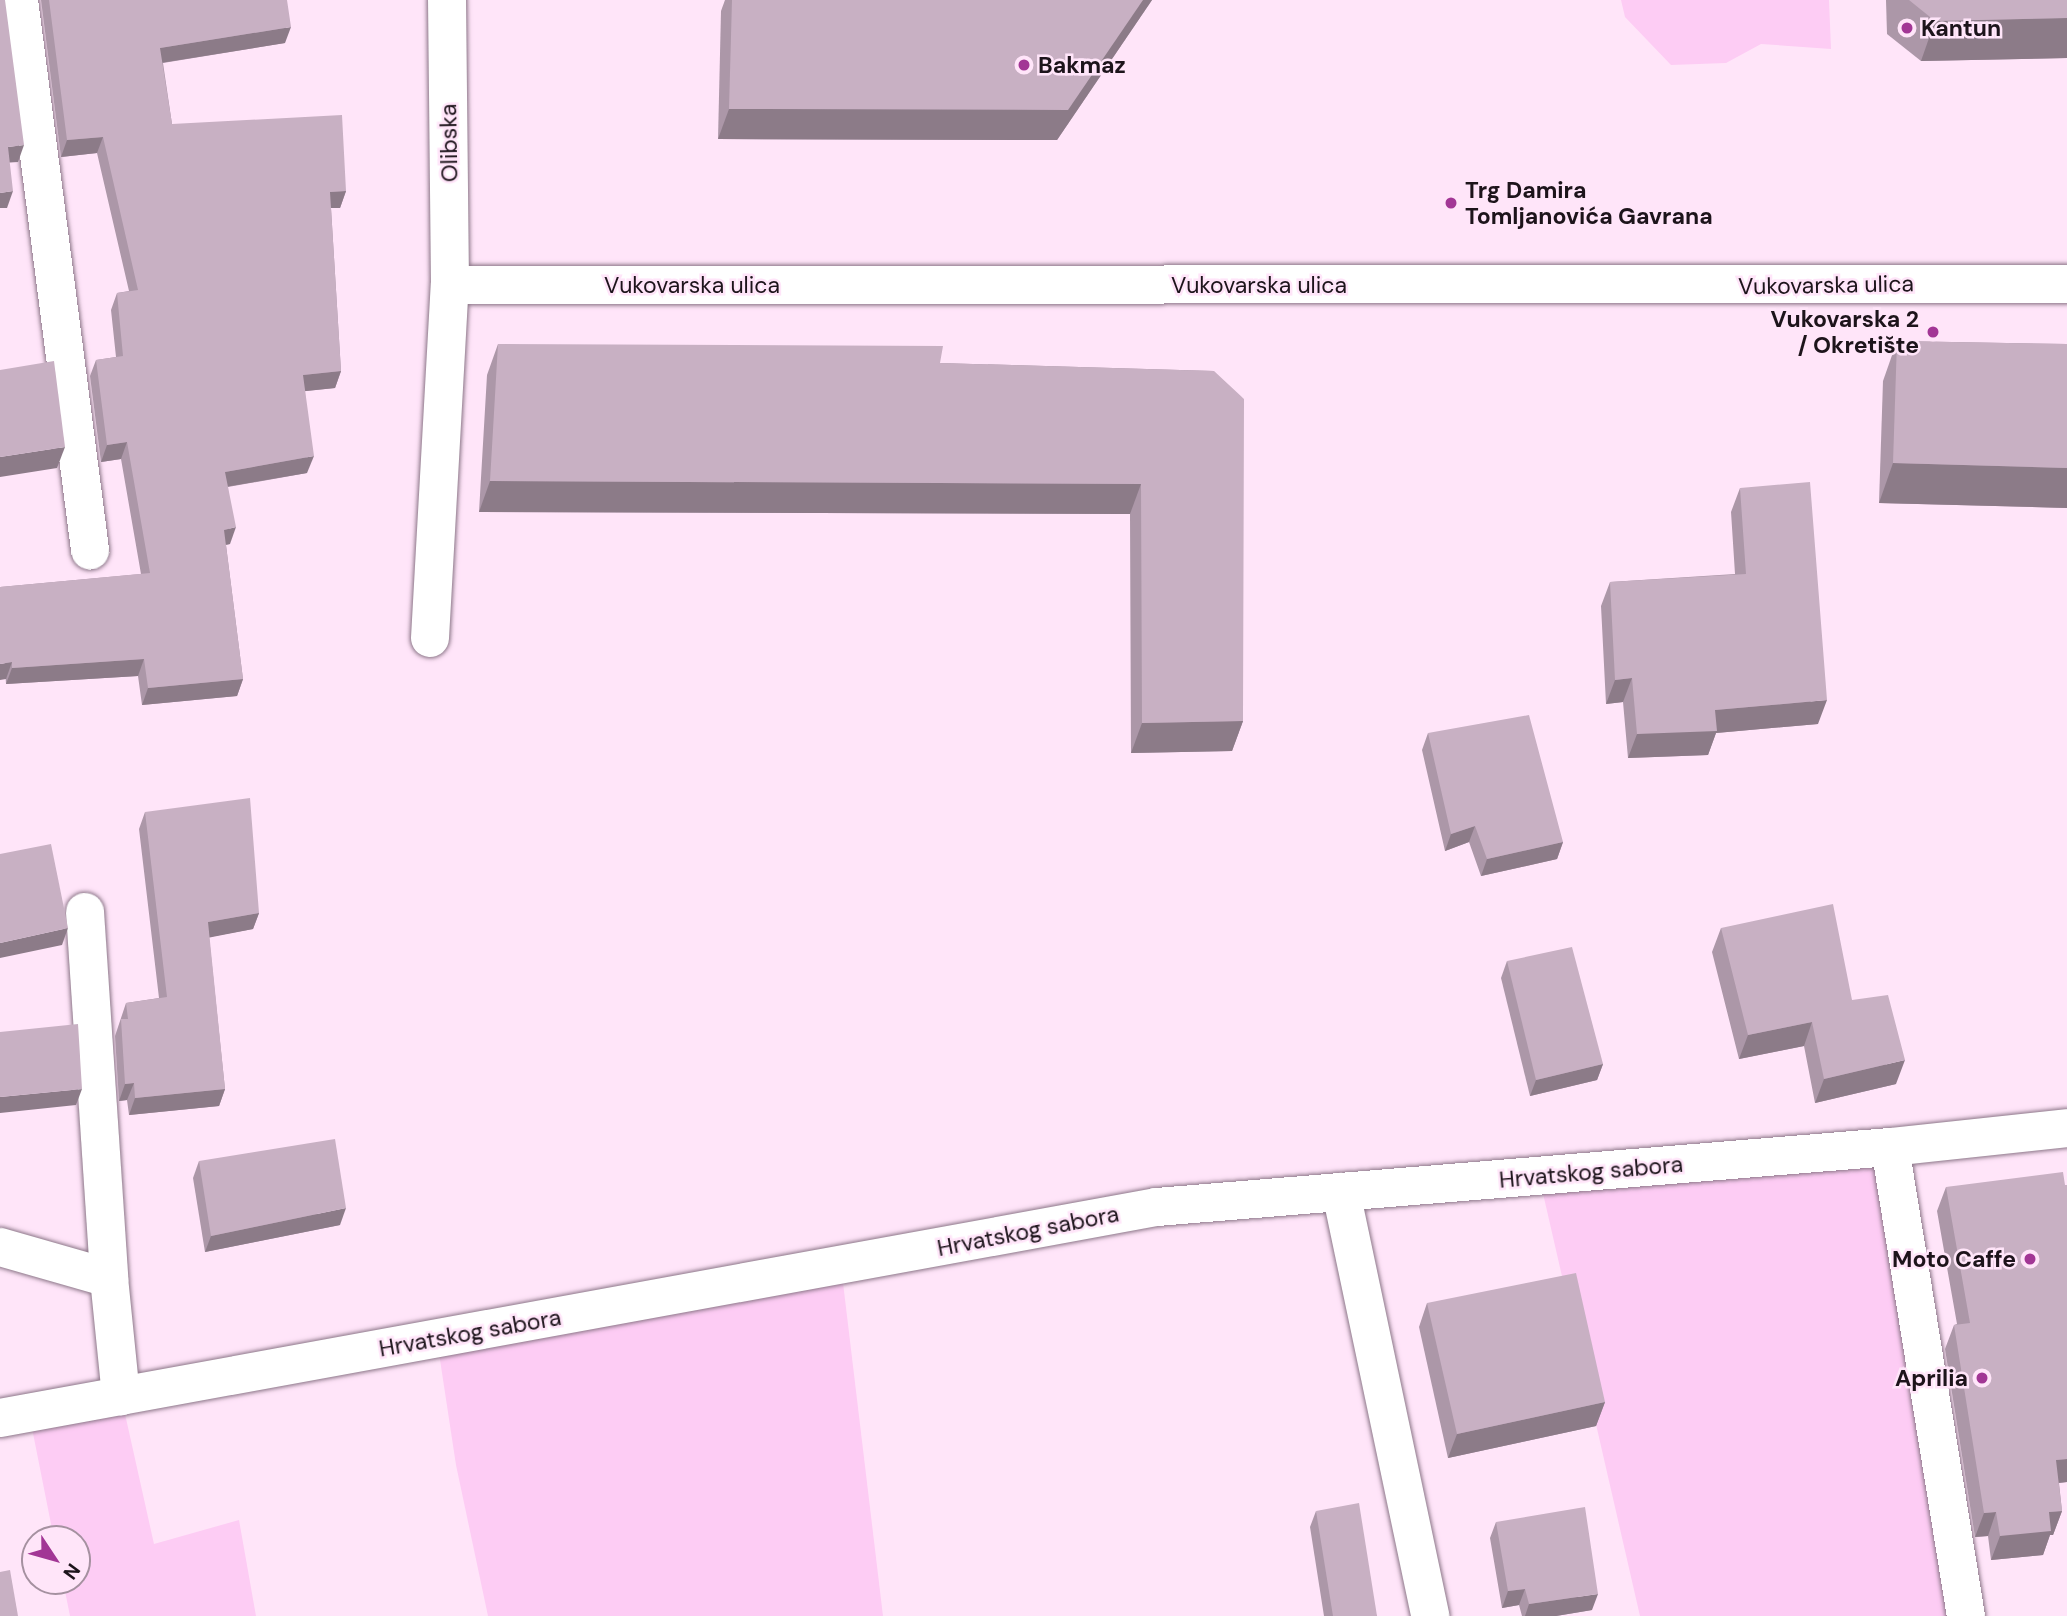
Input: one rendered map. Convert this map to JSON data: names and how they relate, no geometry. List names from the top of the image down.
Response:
{
  "streets": {
    "street": ["Olibska", "Vukovarska ulica", "Hrvatskog sabora"]
  },
  "crossings": [
    ["Olibska", "Vukovarska ulica"]
  ],
  "places": [
    "Kantun",
    "Bakmaz",
    "Trg Damira Tomljanovića Gavrana",
    "Vukovarska 2 / Okretište",
    "Moto Caffe",
    "Aprilia"
  ],
  "north": "bottom right"
}
